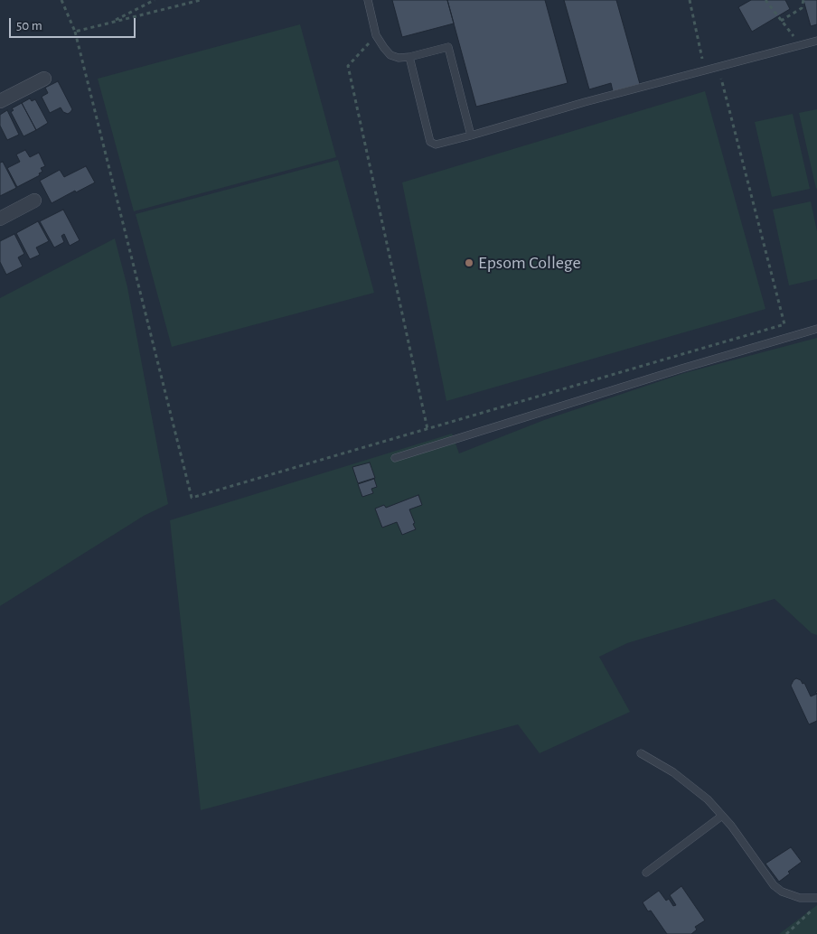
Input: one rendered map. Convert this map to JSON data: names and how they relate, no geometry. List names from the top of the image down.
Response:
{
  "places": ["Epsom College"],
  "scale_bar": "50 m"
}
